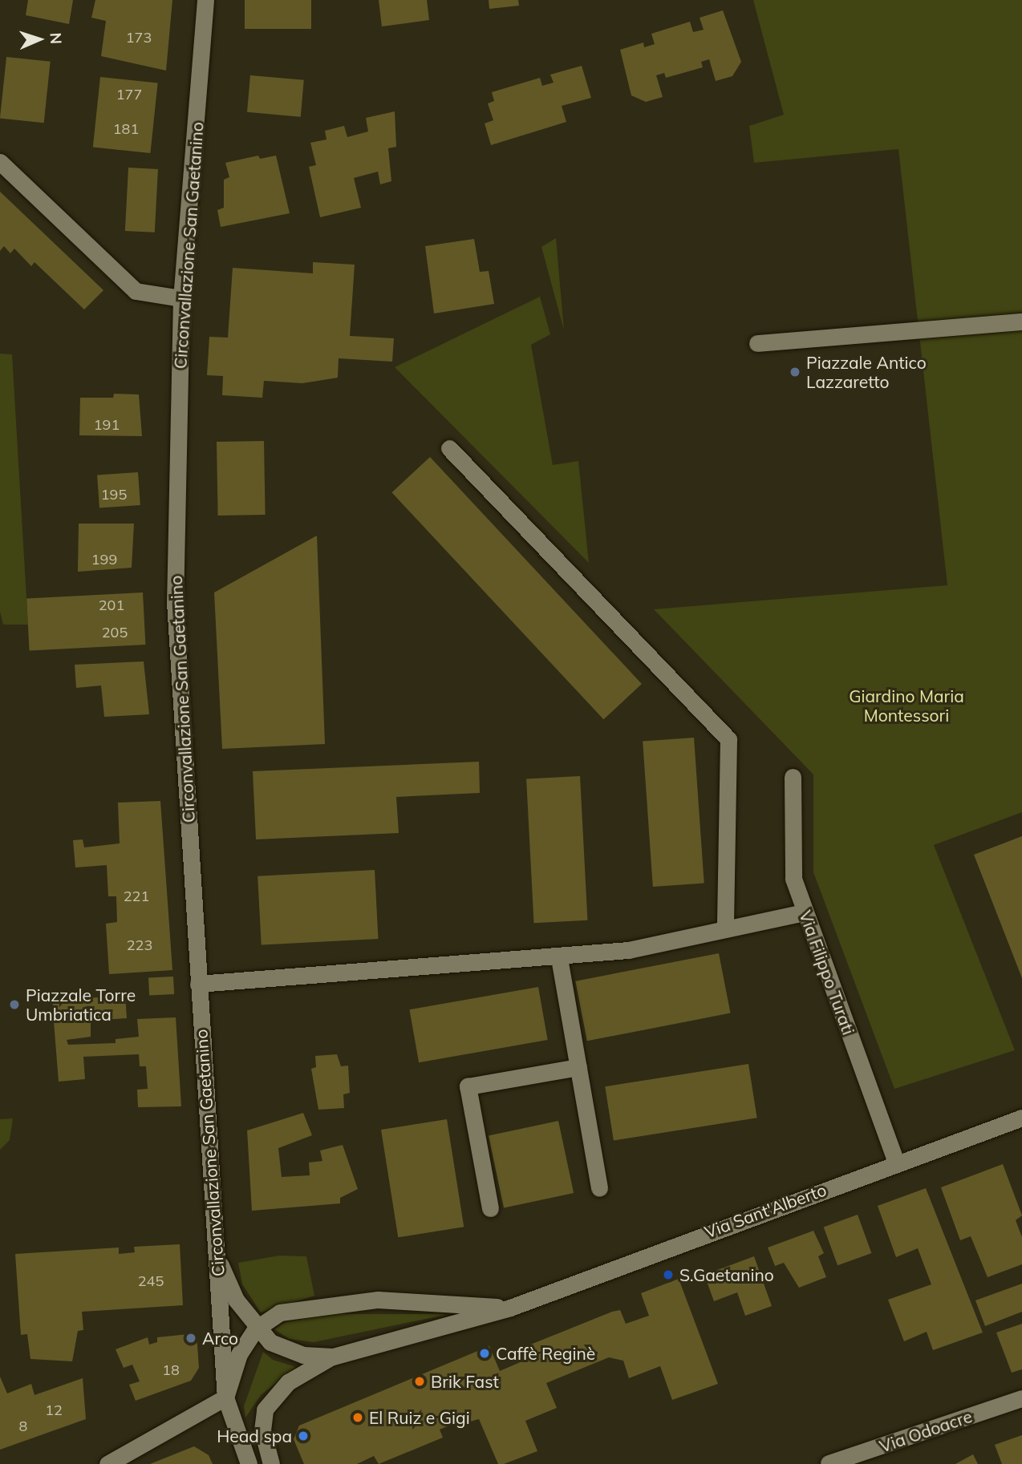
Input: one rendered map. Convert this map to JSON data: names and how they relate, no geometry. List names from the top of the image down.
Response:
{
  "streets": {
    "street": [
      "Circonvallazione San Gaetanino",
      "Via Filippo Turati",
      "Via Sant'Alberto",
      "Via Odoacre"
    ]
  },
  "crossings": [
    ["Circonvallazione San Gaetanino", "Via Sant'Alberto"],
    ["Via Filippo Turati", "Via Sant'Alberto"]
  ],
  "parks": ["Giardino Maria Montessori"],
  "places": [
    "Piazzale Antico Lazzaretto",
    "Piazzale Torre Umbriatica",
    "S.Gaetanino",
    "Arco",
    "Caffè Reginè",
    "Brik Fast",
    "El Ruiz e Gigi",
    "Head spa"
  ],
  "house_numbers": [
    "173",
    "177",
    "181",
    "191",
    "195",
    "199",
    "201",
    "205",
    "221",
    "223",
    "245",
    "18",
    "12",
    "8"
  ],
  "north": "right"
}
